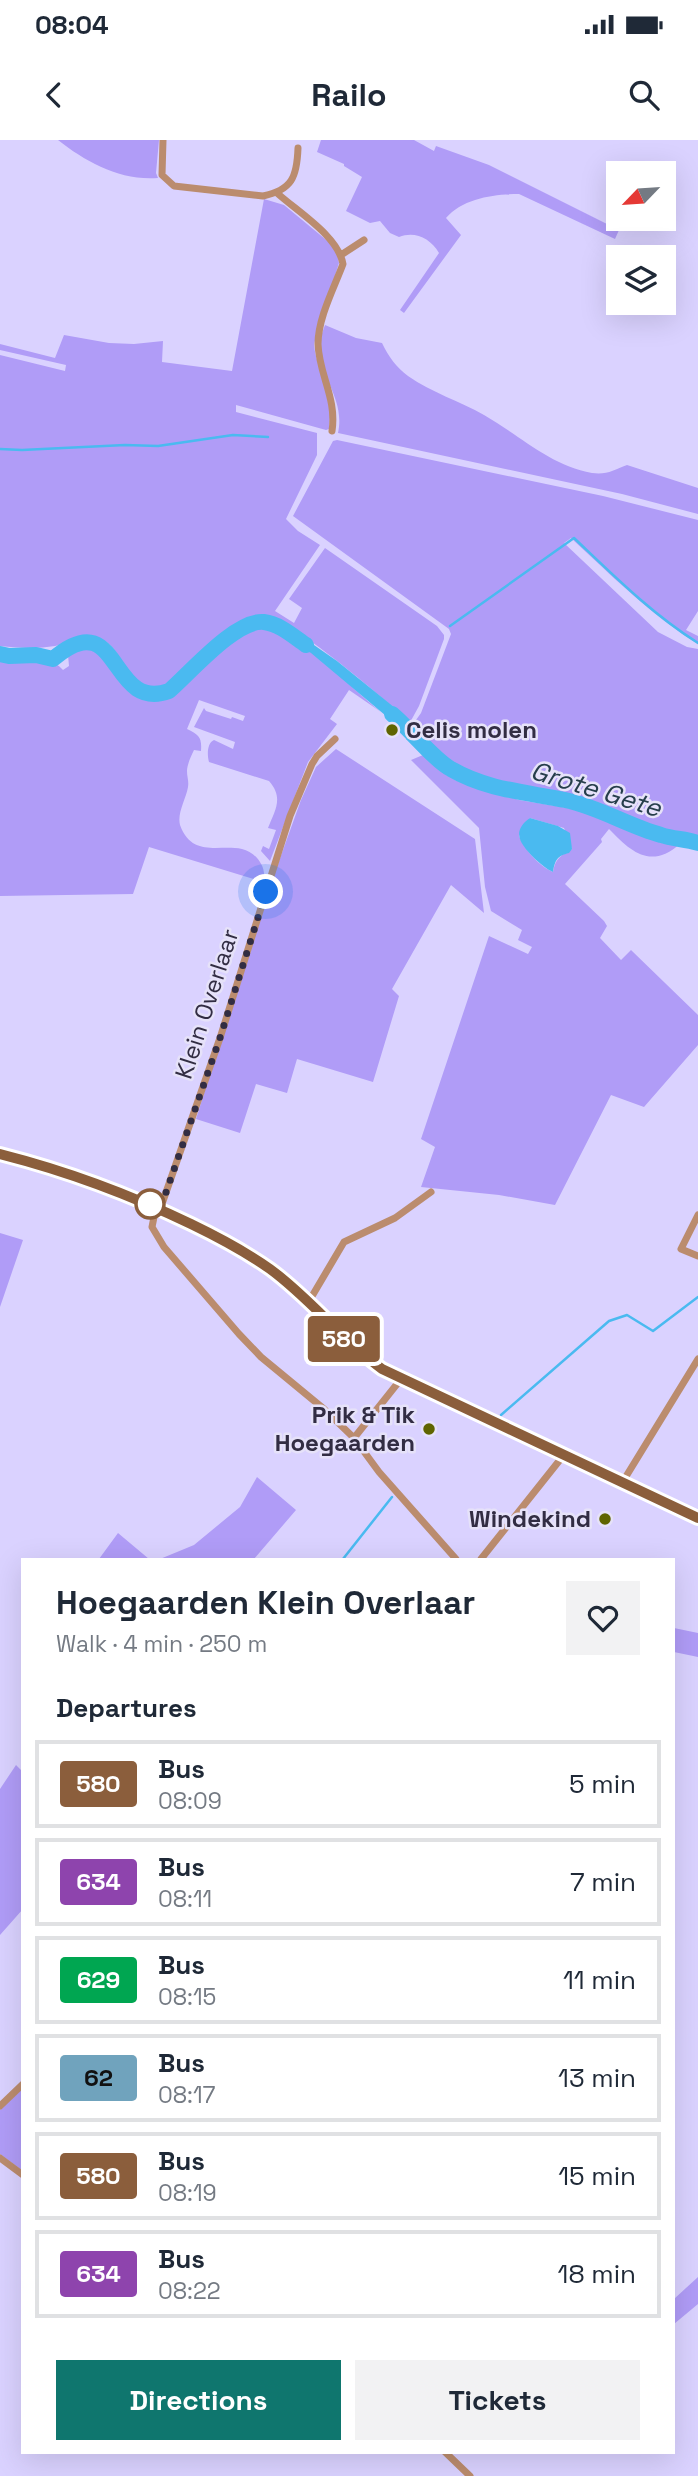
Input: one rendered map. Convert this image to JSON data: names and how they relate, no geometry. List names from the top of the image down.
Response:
{
  "streets": {
    "street": ["Klein Overlaar"]
  },
  "water": ["Grote Gete"],
  "places": ["Celis molen", "Prik & Tik Hoegaarden", "Windekind"],
  "lines": ["bus line 580"],
  "north": "bottom left",
  "page": {
    "status": "08:04",
    "header": "Railo",
    "on_map": "580",
    "heading": [
      ["Hoegaarden Klein Overlaar", "Walk · 4 min · 250 m"],
      "Departures"
    ],
    "list": [
      {
        "mark": "580",
        "name": "Bus",
        "note": "08:09",
        "value": "5 min"
      },
      {
        "mark": "634",
        "name": "Bus",
        "note": "08:11",
        "value": "7 min"
      },
      {
        "mark": "629",
        "name": "Bus",
        "note": "08:15",
        "value": "11 min"
      },
      {
        "mark": "62",
        "name": "Bus",
        "note": "08:17",
        "value": "13 min"
      },
      {
        "mark": "580",
        "name": "Bus",
        "note": "08:19",
        "value": "15 min"
      },
      {
        "mark": "634",
        "name": "Bus",
        "note": "08:22",
        "value": "18 min"
      }
    ],
    "buttons": ["Directions", "Tickets"]
  }
}
